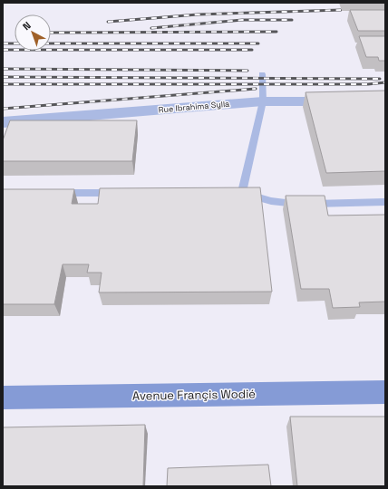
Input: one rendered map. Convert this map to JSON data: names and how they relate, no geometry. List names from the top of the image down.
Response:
{
  "streets": {
    "main road": ["Avenue Françis Wodié"],
    "street": ["Rue Ibrahima Sylla"]
  },
  "north": "top left"
}
